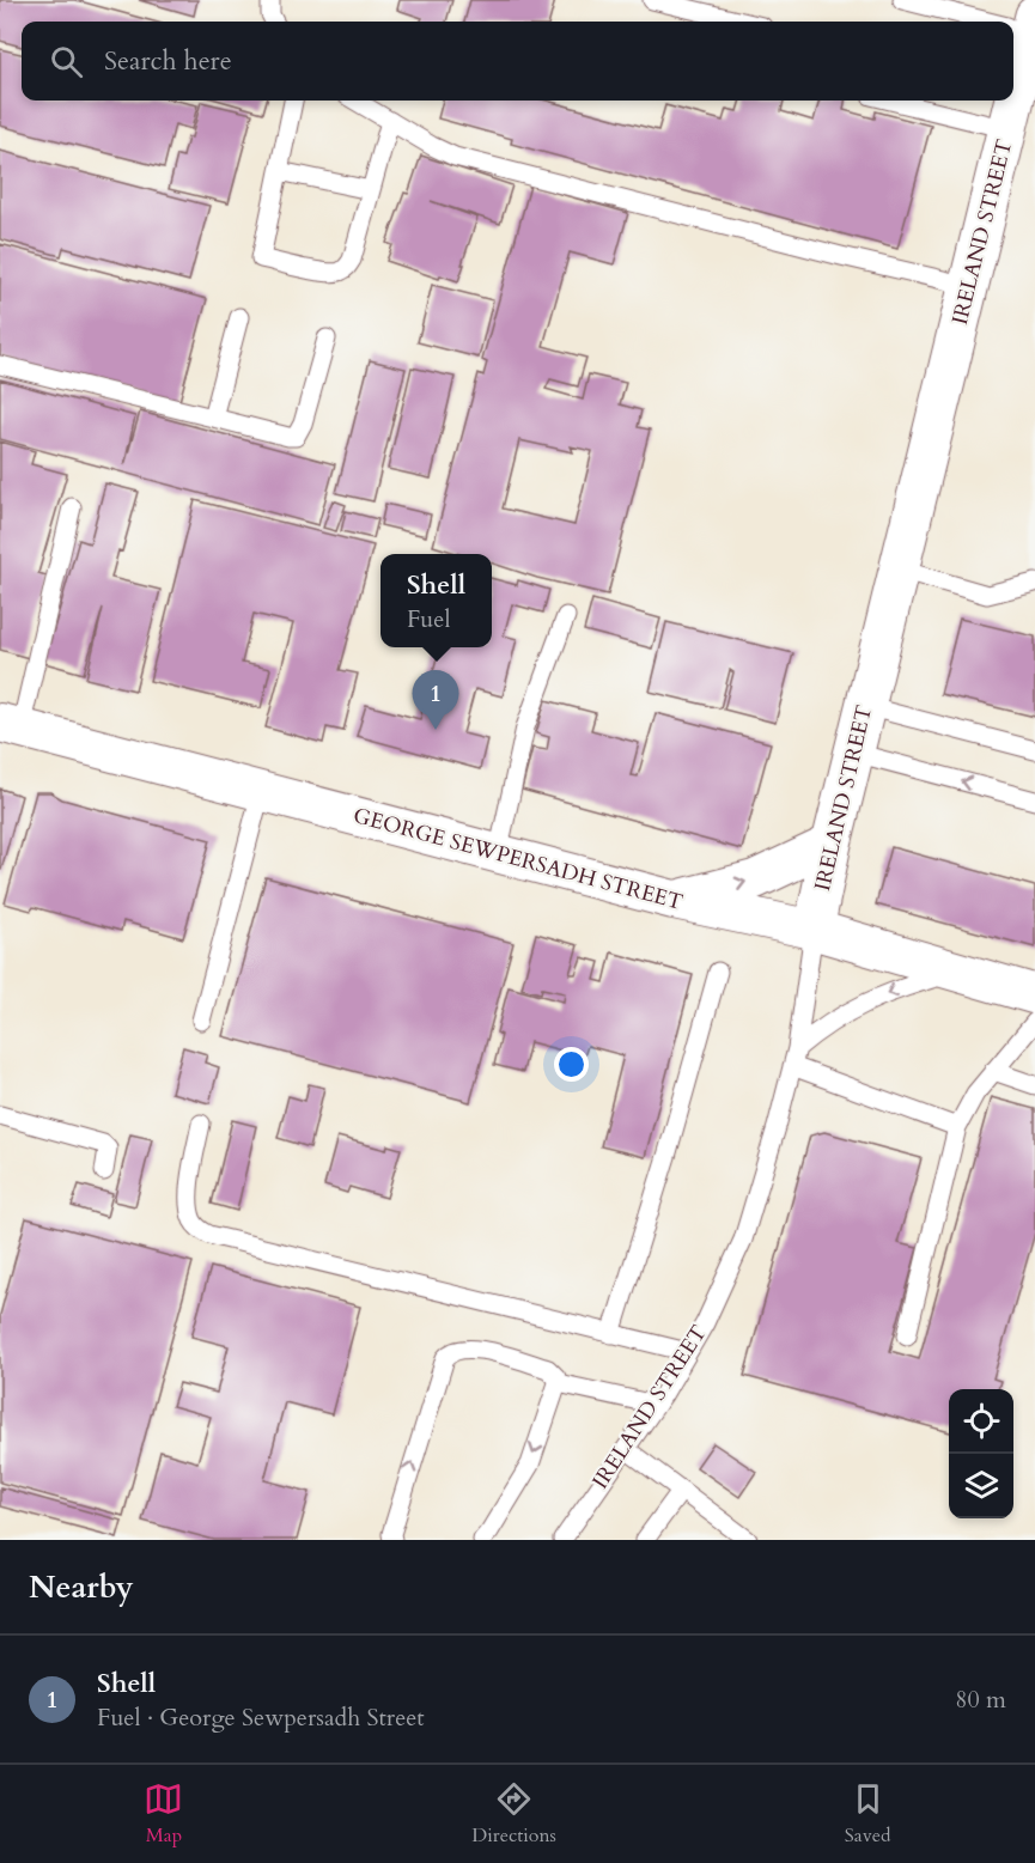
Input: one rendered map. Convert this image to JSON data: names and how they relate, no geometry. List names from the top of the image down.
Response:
{
  "streets": {
    "street": ["IRELAND STREET", "GEORGE SEWPERSADH STREET"]
  },
  "crossings": [
    ["IRELAND STREET", "GEORGE SEWPERSADH STREET"]
  ],
  "page": {
    "search": "Search here",
    "popup": ["Shell", "Fuel"],
    "pins": "1",
    "heading": "Nearby",
    "list": [
      {
        "mark": "1",
        "name": "Shell",
        "note": "Fuel · George Sewpersadh Street",
        "value": "80 m"
      }
    ],
    "nav": ["Map", "Directions", "Saved"]
  }
}
